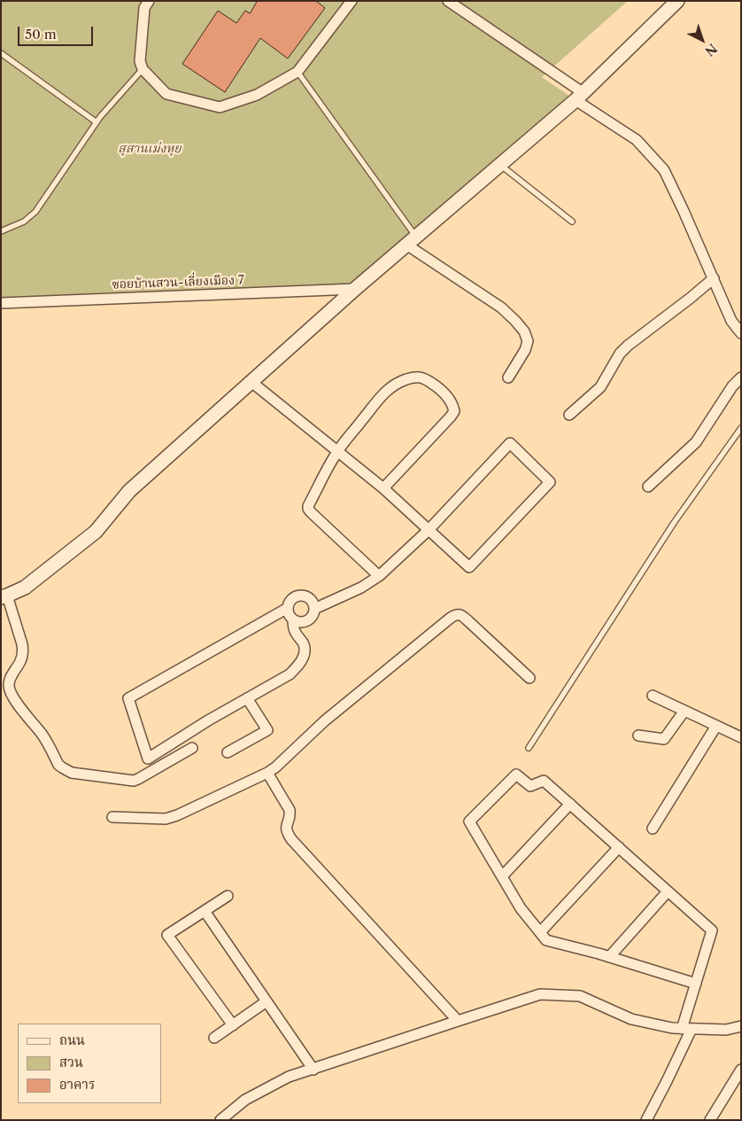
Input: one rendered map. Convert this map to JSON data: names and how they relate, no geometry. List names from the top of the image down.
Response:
{
  "streets": {
    "street": ["ซอยบ้านสวน-เลี่ยงเมือง 7"]
  },
  "parks": ["สุสานเม่งหุย"],
  "legend": ["ถนน", "สวน", "อาคาร"],
  "scale_bar": "50 m",
  "north": "bottom right"
}
